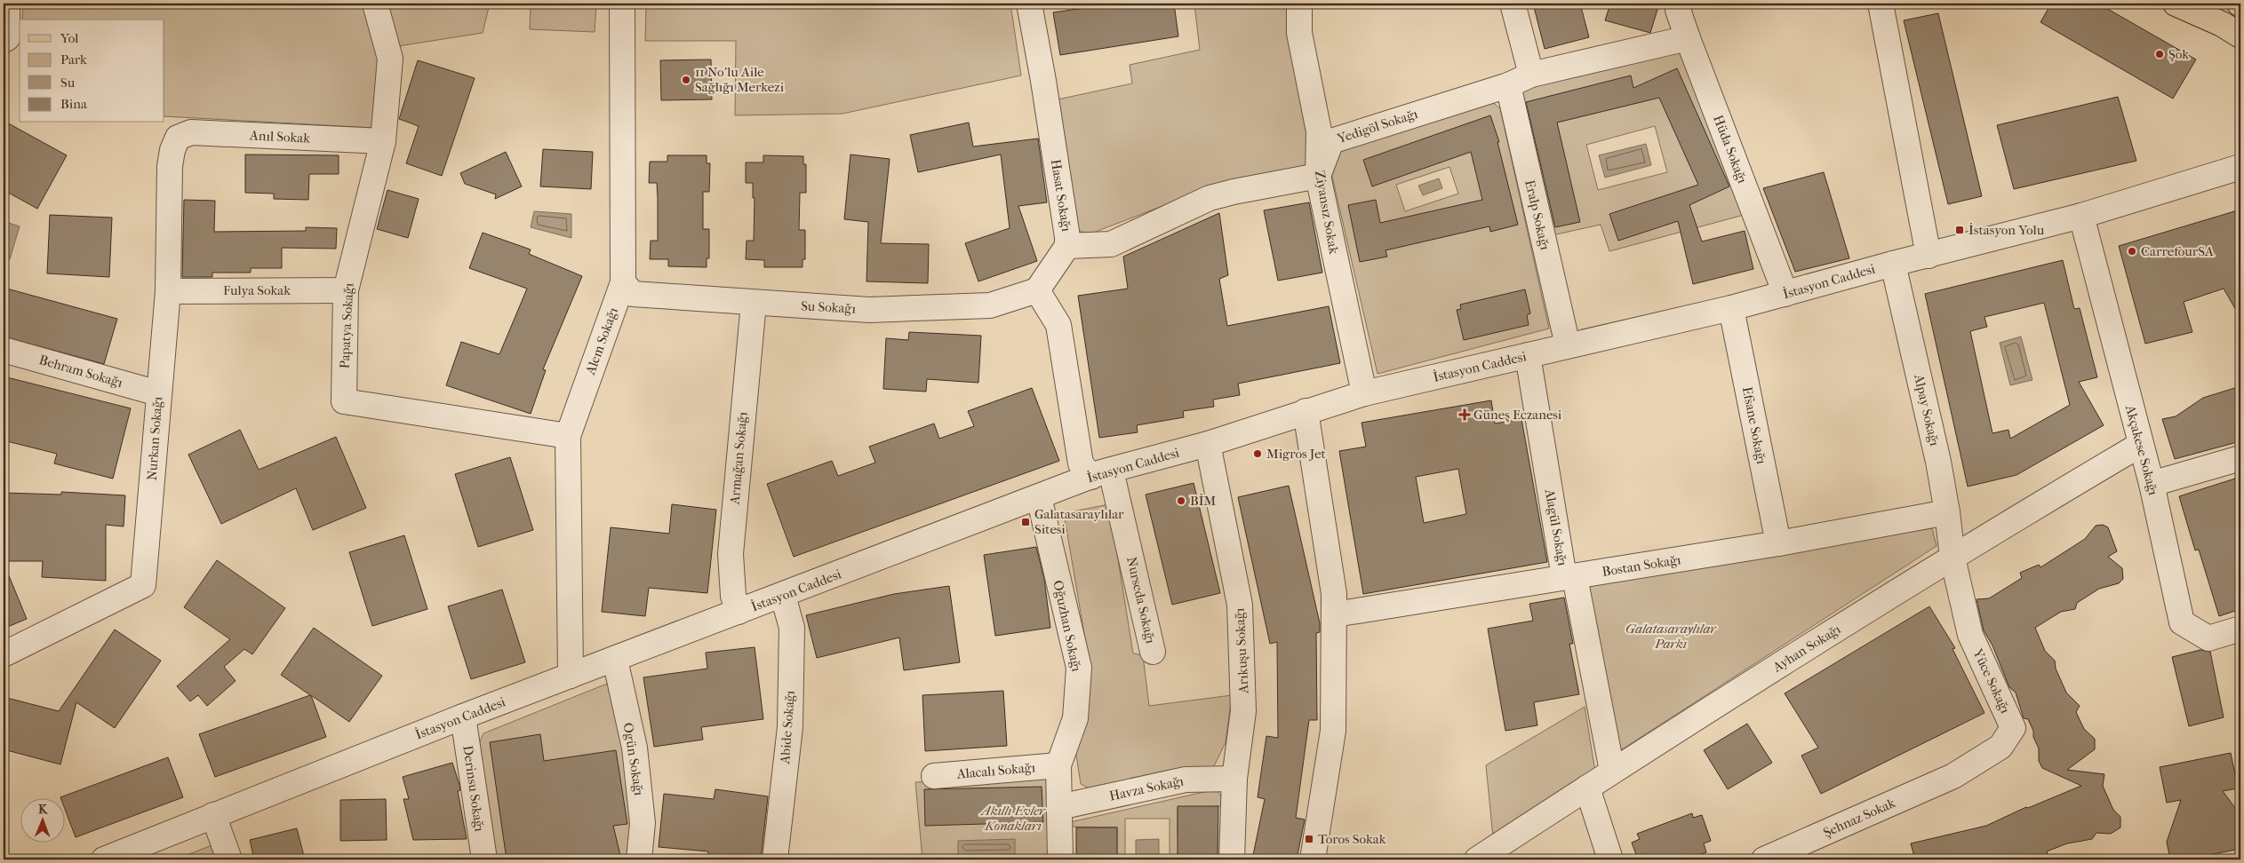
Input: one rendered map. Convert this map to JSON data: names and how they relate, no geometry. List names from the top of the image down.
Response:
{
  "streets": {
    "street": [
      "Yedigöl Sokağı",
      "Anıl Sokak",
      "Hüda Sokağı",
      "Hasat Sokağı",
      "Ziyansız Sokak",
      "Eralp Sokağı",
      "İstasyon Caddesi",
      "Fulya Sokak",
      "Su Sokağı",
      "Papatya Sokağı",
      "Alem Sokağı",
      "Behram Sokağı",
      "Alpay Sokağı",
      "Efsane Sokağı",
      "Nurkan Sokağı",
      "Akçakese Sokağı",
      "Armağan Sokağı",
      "Alagül Sokağı",
      "Bostan Sokağı",
      "Nurseda Sokağı",
      "Oğuzhan Sokağı",
      "Ayhan Sokağı",
      "Arıkuşu Sokağı",
      "Yüce Sokağı",
      "Abide Sokağı",
      "Ogün Sokağı",
      "Alacalı Sokağı",
      "Derinsu Sokağı",
      "Havza Sokağı",
      "Şehnaz Sokak"
    ]
  },
  "crossings": [
    ["Yedigöl Sokağı", "Hüda Sokağı"],
    ["Yedigöl Sokağı", "Ziyansız Sokak"],
    ["Yedigöl Sokağı", "Eralp Sokağı"],
    ["Anıl Sokak", "Papatya Sokağı"],
    ["Anıl Sokak", "Nurkan Sokağı"],
    ["Hüda Sokağı", "İstasyon Caddesi"],
    ["Hasat Sokağı", "Su Sokağı"],
    ["Ziyansız Sokak", "İstasyon Caddesi"],
    ["Eralp Sokağı", "İstasyon Caddesi"],
    ["İstasyon Caddesi", "Alem Sokağı"],
    ["İstasyon Caddesi", "Alpay Sokağı"],
    ["İstasyon Caddesi", "Efsane Sokağı"],
    ["İstasyon Caddesi", "Akçakese Sokağı"],
    ["İstasyon Caddesi", "Armağan Sokağı"],
    ["İstasyon Caddesi", "Alagül Sokağı"],
    ["İstasyon Caddesi", "Nurseda Sokağı"],
    ["İstasyon Caddesi", "Oğuzhan Sokağı"],
    ["İstasyon Caddesi", "Arıkuşu Sokağı"],
    ["İstasyon Caddesi", "Abide Sokağı"],
    ["İstasyon Caddesi", "Ogün Sokağı"],
    ["İstasyon Caddesi", "Derinsu Sokağı"],
    ["Fulya Sokak", "Papatya Sokağı"],
    ["Fulya Sokak", "Nurkan Sokağı"],
    ["Su Sokağı", "Alem Sokağı"],
    ["Su Sokağı", "Armağan Sokağı"],
    ["Papatya Sokağı", "Alem Sokağı"],
    ["Behram Sokağı", "Nurkan Sokağı"],
    ["Alpay Sokağı", "Bostan Sokağı"],
    ["Alpay Sokağı", "Ayhan Sokağı"],
    ["Alpay Sokağı", "Yüce Sokağı"],
    ["Efsane Sokağı", "Bostan Sokağı"],
    ["Akçakese Sokağı", "Ayhan Sokağı"],
    ["Alagül Sokağı", "Bostan Sokağı"],
    ["Alagül Sokağı", "Ayhan Sokağı"],
    ["Oğuzhan Sokağı", "Alacalı Sokağı"],
    ["Oğuzhan Sokağı", "Havza Sokağı"],
    ["Ayhan Sokağı", "Yüce Sokağı"],
    ["Arıkuşu Sokağı", "Havza Sokağı"],
    ["Yüce Sokağı", "Şehnaz Sokak"]
  ],
  "parks": ["Galatasaraylılar Parkı", "Akıllı Evler Konakları"],
  "places": {
    "other": [
      "Şok",
      "11 No'lu Aile Sağlığı Merkezi",
      "CarrefourSA",
      "Migros Jet",
      "BİM"
    ],
    "transit": ["İstasyon Yolu", "Galatasaraylılar Sitesi", "Toros Sokak"],
    "health": ["Güneş Eczanesi"]
  },
  "legend": [
    "Yol",
    "Park",
    "Su",
    "Bina"
  ],
  "north": "top"
}
